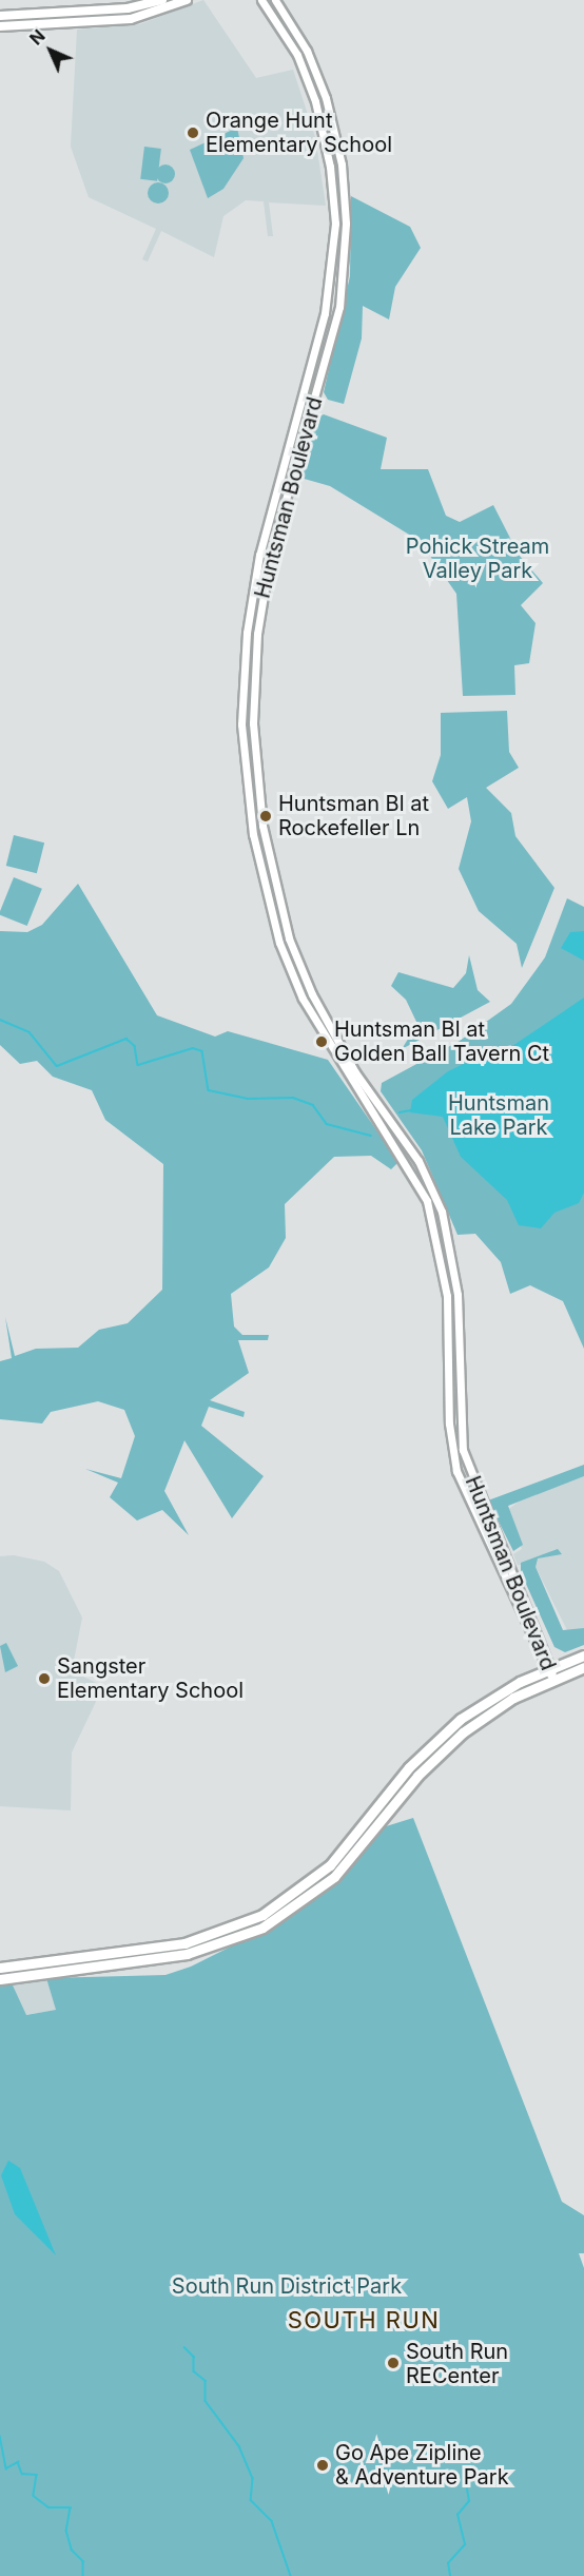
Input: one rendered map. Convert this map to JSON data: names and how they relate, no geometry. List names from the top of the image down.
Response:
{
  "streets": {
    "street": ["Huntsman Boulevard"]
  },
  "districts": ["SOUTH RUN"],
  "parks": ["Pohick Stream Valley Park", "Huntsman Lake Park", "South Run District Park"],
  "places": [
    "Orange Hunt Elementary School",
    "Huntsman Bl at Rockefeller Ln",
    "Huntsman Bl at Golden Ball Tavern Ct",
    "Sangster Elementary School",
    "South Run RECenter",
    "Go Ape Zipline & Adventure Park"
  ],
  "north": "top left"
}
